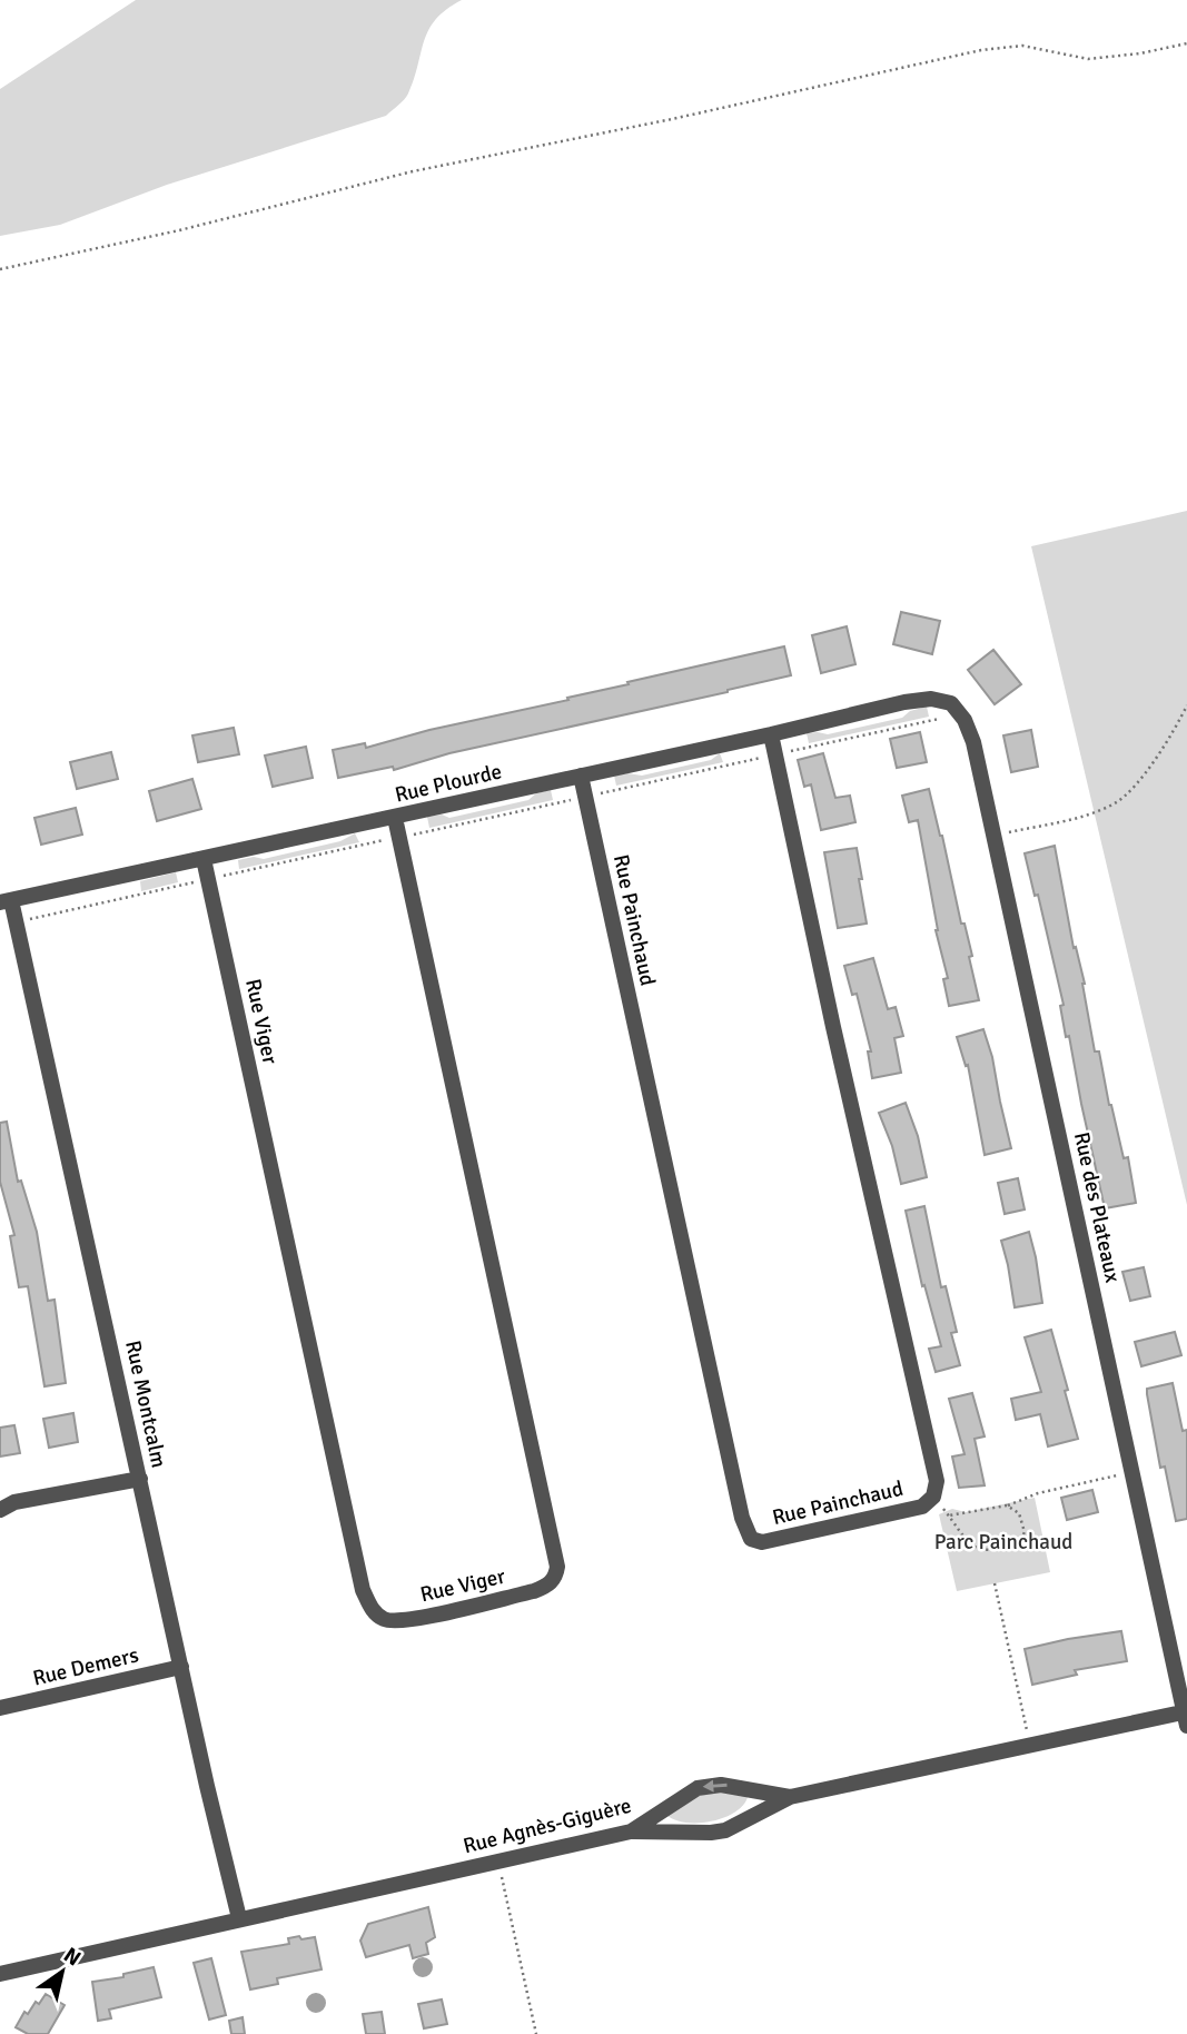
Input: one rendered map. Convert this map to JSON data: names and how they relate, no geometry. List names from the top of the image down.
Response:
{
  "streets": {
    "street": [
      "Rue Plourde",
      "Rue Painchaud",
      "Rue Viger",
      "Rue des Plateaux",
      "Rue Montcalm",
      "Rue Demers",
      "Rue Agnès-Giguère"
    ]
  },
  "crossings": [
    ["Rue Plourde", "Rue Painchaud"],
    ["Rue Plourde", "Rue Viger"],
    ["Rue Plourde", "Rue des Plateaux"],
    ["Rue Plourde", "Rue Montcalm"],
    ["Rue des Plateaux", "Rue Agnès-Giguère"],
    ["Rue Montcalm", "Rue Demers"],
    ["Rue Montcalm", "Rue Agnès-Giguère"]
  ],
  "parks": ["Parc Painchaud"],
  "north": "top right"
}
